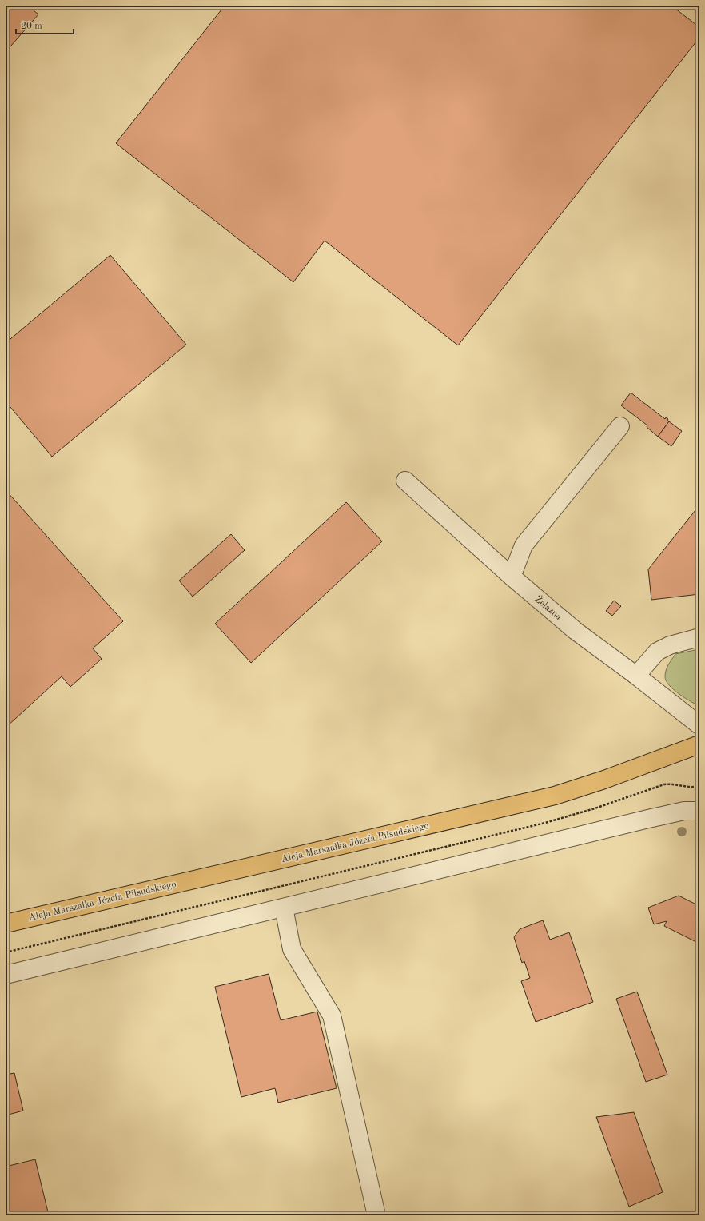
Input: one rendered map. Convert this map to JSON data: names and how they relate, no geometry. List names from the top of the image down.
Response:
{
  "streets": {
    "main road": ["Aleja Marszałka Józefa Piłsudskiego"],
    "lane": ["Żelazna"]
  },
  "scale_bar": "20 m"
}
